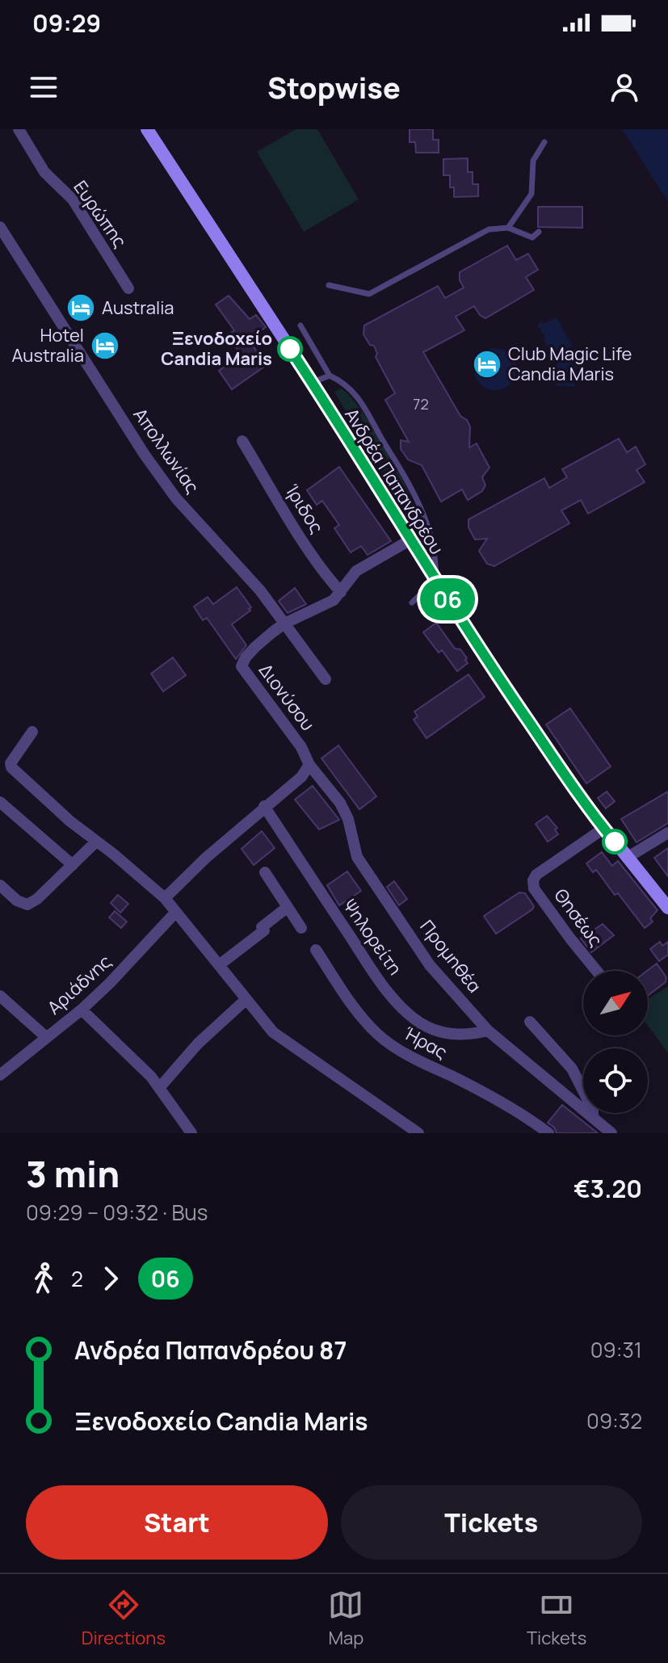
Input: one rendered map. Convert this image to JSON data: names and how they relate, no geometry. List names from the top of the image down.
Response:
{
  "streets": {
    "main road": ["Ανδρέα Παπανδρέου"],
    "street": [
      "Ευρώπης",
      "Απολλωνίας",
      "Ίριδος",
      "Διονύσου",
      "Θησέως",
      "Ψηλορείτη",
      "Προμηθέα",
      "Αριάδνης",
      "Ήρας"
    ]
  },
  "crossings": [
    ["Απολλωνίας", "Διονύσου"],
    ["Ανδρέα Παπανδρέου", "Διονύσου"],
    ["Ανδρέα Παπανδρέου", "Θησέως"],
    ["Ίριδος", "Διονύσου"],
    ["Διονύσου", "Προμηθέα"],
    ["Ψηλορείτη", "Προμηθέα"]
  ],
  "places": {
    "hotel": ["Australia", "Hotel Australia", "Club Magic Life Candia Maris"],
    "other": ["Ξενοδοχείο Candia Maris"]
  },
  "lines": ["bus line 06"],
  "house_numbers": ["72"],
  "north": "top right",
  "page": {
    "status": "09:29",
    "header": "Stopwise",
    "on_map": "06",
    "heading": ["3 min", "09:29 – 09:32 · Bus", "€3.20"],
    "legs": ["2", "06"],
    "list": [
      {
        "name": "Ανδρέα Παπανδρέου 87",
        "value": "09:31"
      },
      {
        "name": "Ξενοδοχείο Candia Maris",
        "value": "09:32"
      }
    ],
    "buttons": ["Start", "Tickets"],
    "tabs": ["Directions", "Map", "Tickets"]
  }
}
